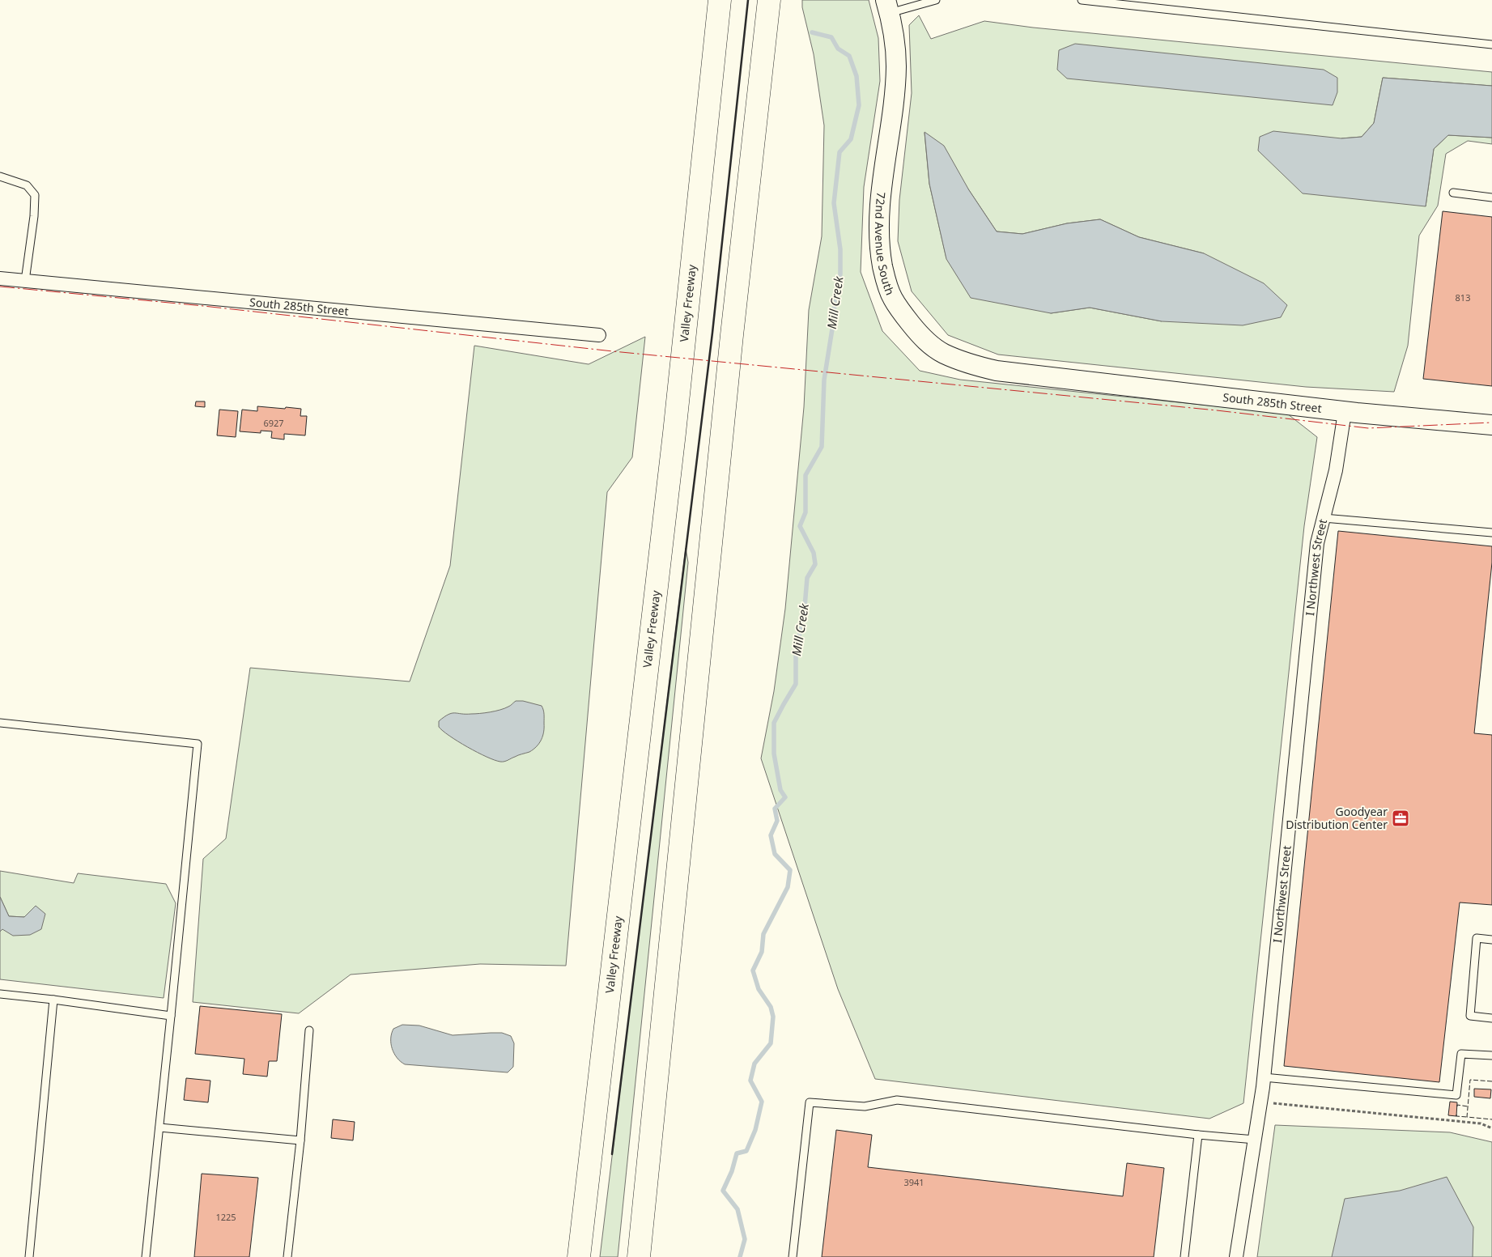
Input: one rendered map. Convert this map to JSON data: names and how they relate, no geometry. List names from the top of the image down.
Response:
{
  "streets": {
    "highway": ["Valley Freeway"],
    "street": ["72nd Avenue South", "South 285th Street", "I Northwest Street"]
  },
  "crossings": [
    ["72nd Avenue South", "South 285th Street"],
    ["South 285th Street", "I Northwest Street"]
  ],
  "water": ["Mill Creek"],
  "places": {
    "office": ["Goodyear Distribution Center"]
  },
  "house_numbers": [
    "813",
    "6927",
    "3941",
    "1225"
  ]
}
